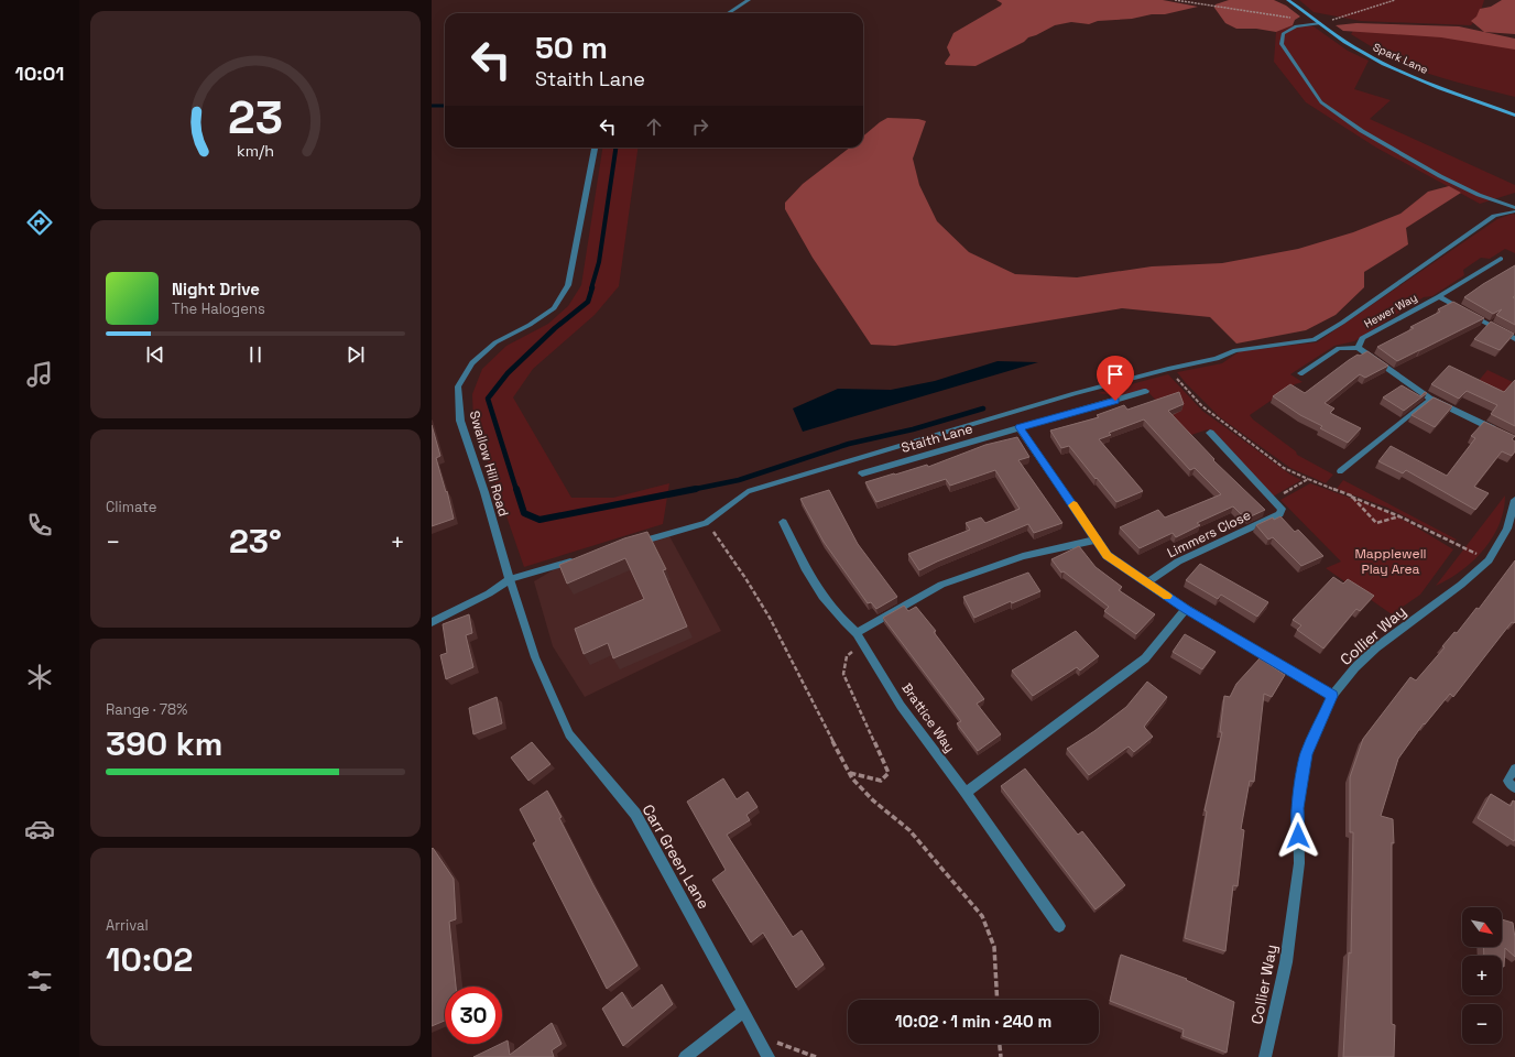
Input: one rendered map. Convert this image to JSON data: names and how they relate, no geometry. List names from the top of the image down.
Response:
{
  "streets": {
    "main road": ["Spark Lane"],
    "street": [
      "Hewer Way",
      "Staith Lane",
      "Swallow Hill Road",
      "Limmers Close",
      "Collier Way",
      "Brattice Way",
      "Carr Green Lane"
    ]
  },
  "crossings": [
    ["Swallow Hill Road", "Carr Green Lane"]
  ],
  "parks": ["Mapplewell Play Area"],
  "north": "bottom right",
  "page": {
    "tabs": "10:01",
    "turn": ["50 m", "Staith Lane"],
    "song": ["Night Drive", "The Halogens"],
    "tile": [
      "Climate",
      ["Range · 78%", "390 km"],
      ["Arrival", "10:02"]
    ],
    "heat": ["−", "23°", "+"],
    "map_buttons": ["+", "−"],
    "limit": "30",
    "trip": "10:02 · 1 min · 240 m",
    "gauge": ["23", "km/h"]
  }
}
